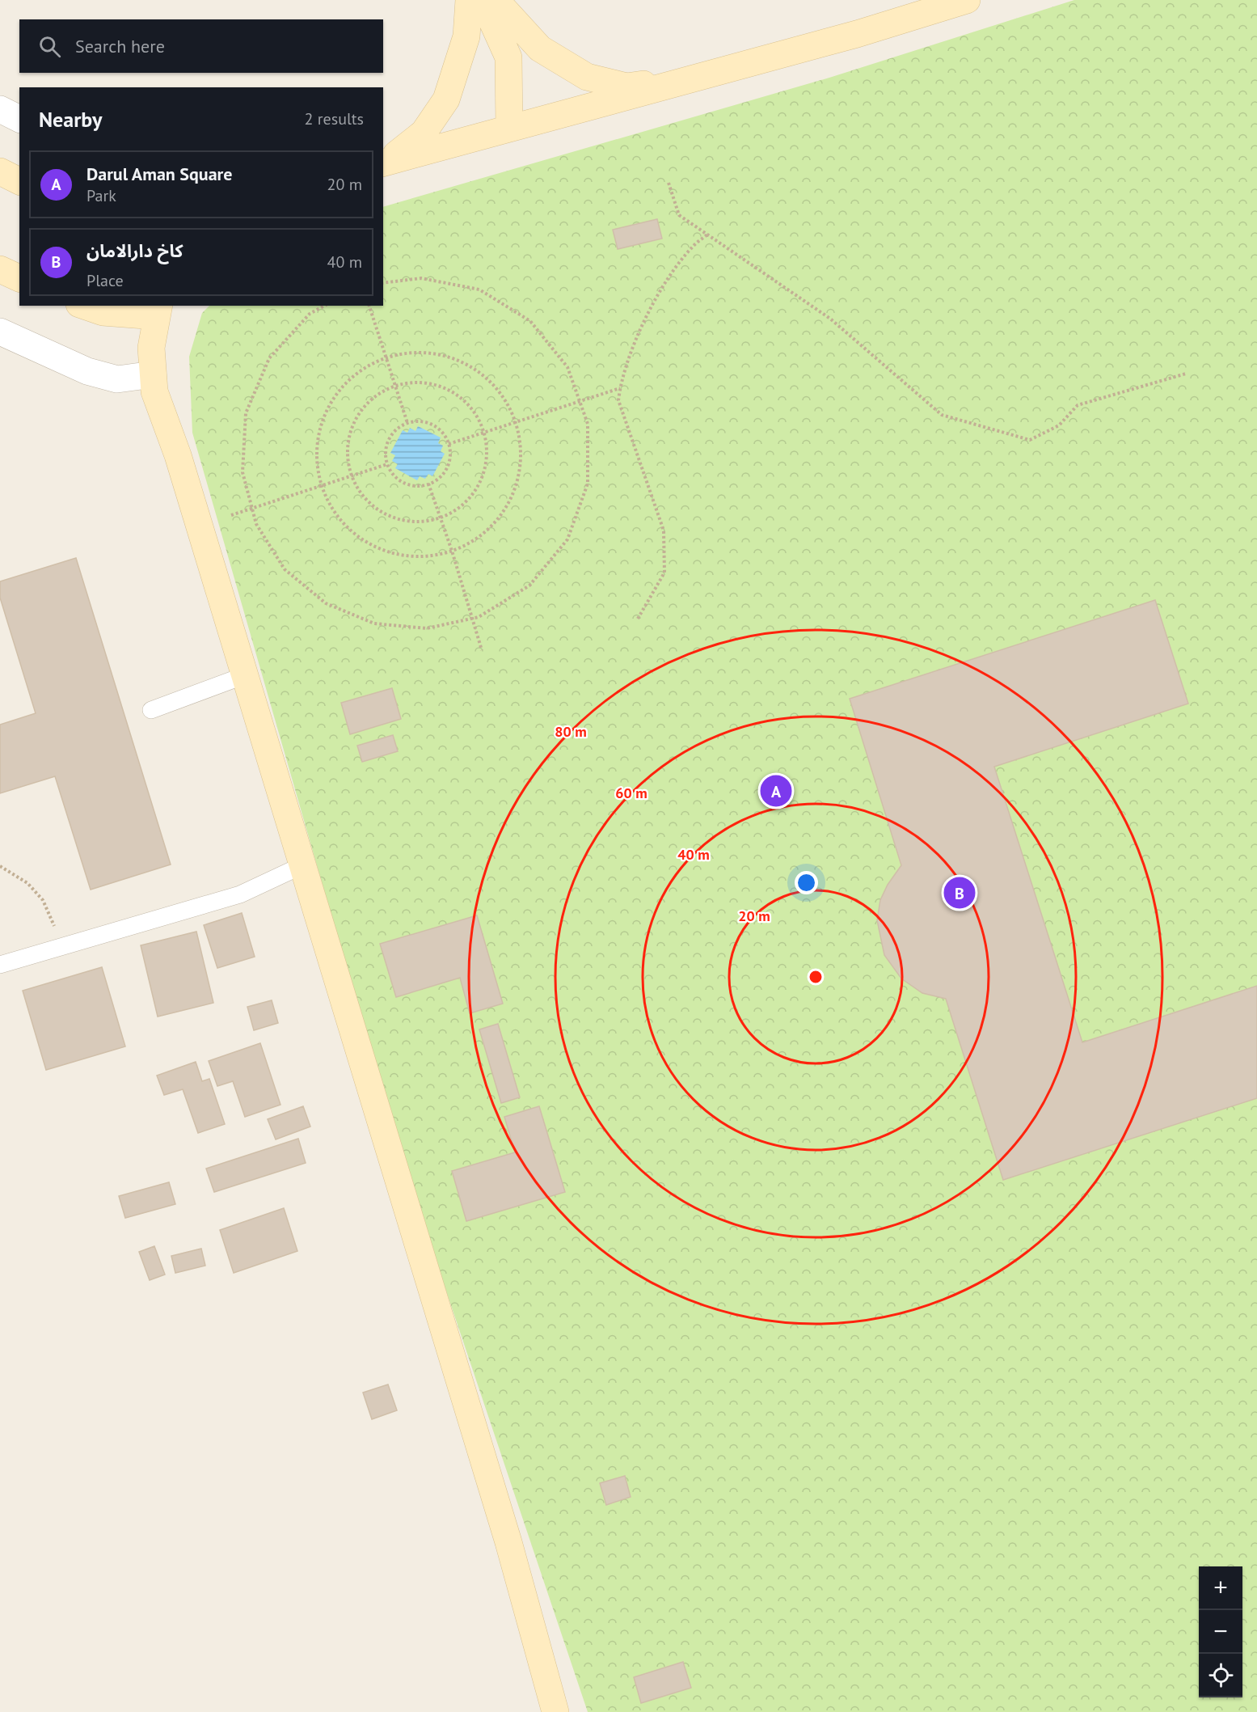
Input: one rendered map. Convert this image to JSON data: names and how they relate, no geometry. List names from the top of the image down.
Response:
{
  "page": {
    "search": "Search here",
    "heading": ["Nearby", "2 results"],
    "list": [
      {
        "mark": "A",
        "name": "Darul Aman Square",
        "note": "Park",
        "value": "20 m"
      },
      {
        "mark": "B",
        "name": "کاخ دارالامان",
        "note": "Place",
        "value": "40 m"
      }
    ],
    "pins": ["A", "B"],
    "map_buttons": ["+", "−"]
  },
  "rings": [
    "80 m",
    "60 m",
    "40 m",
    "20 m"
  ]
}
